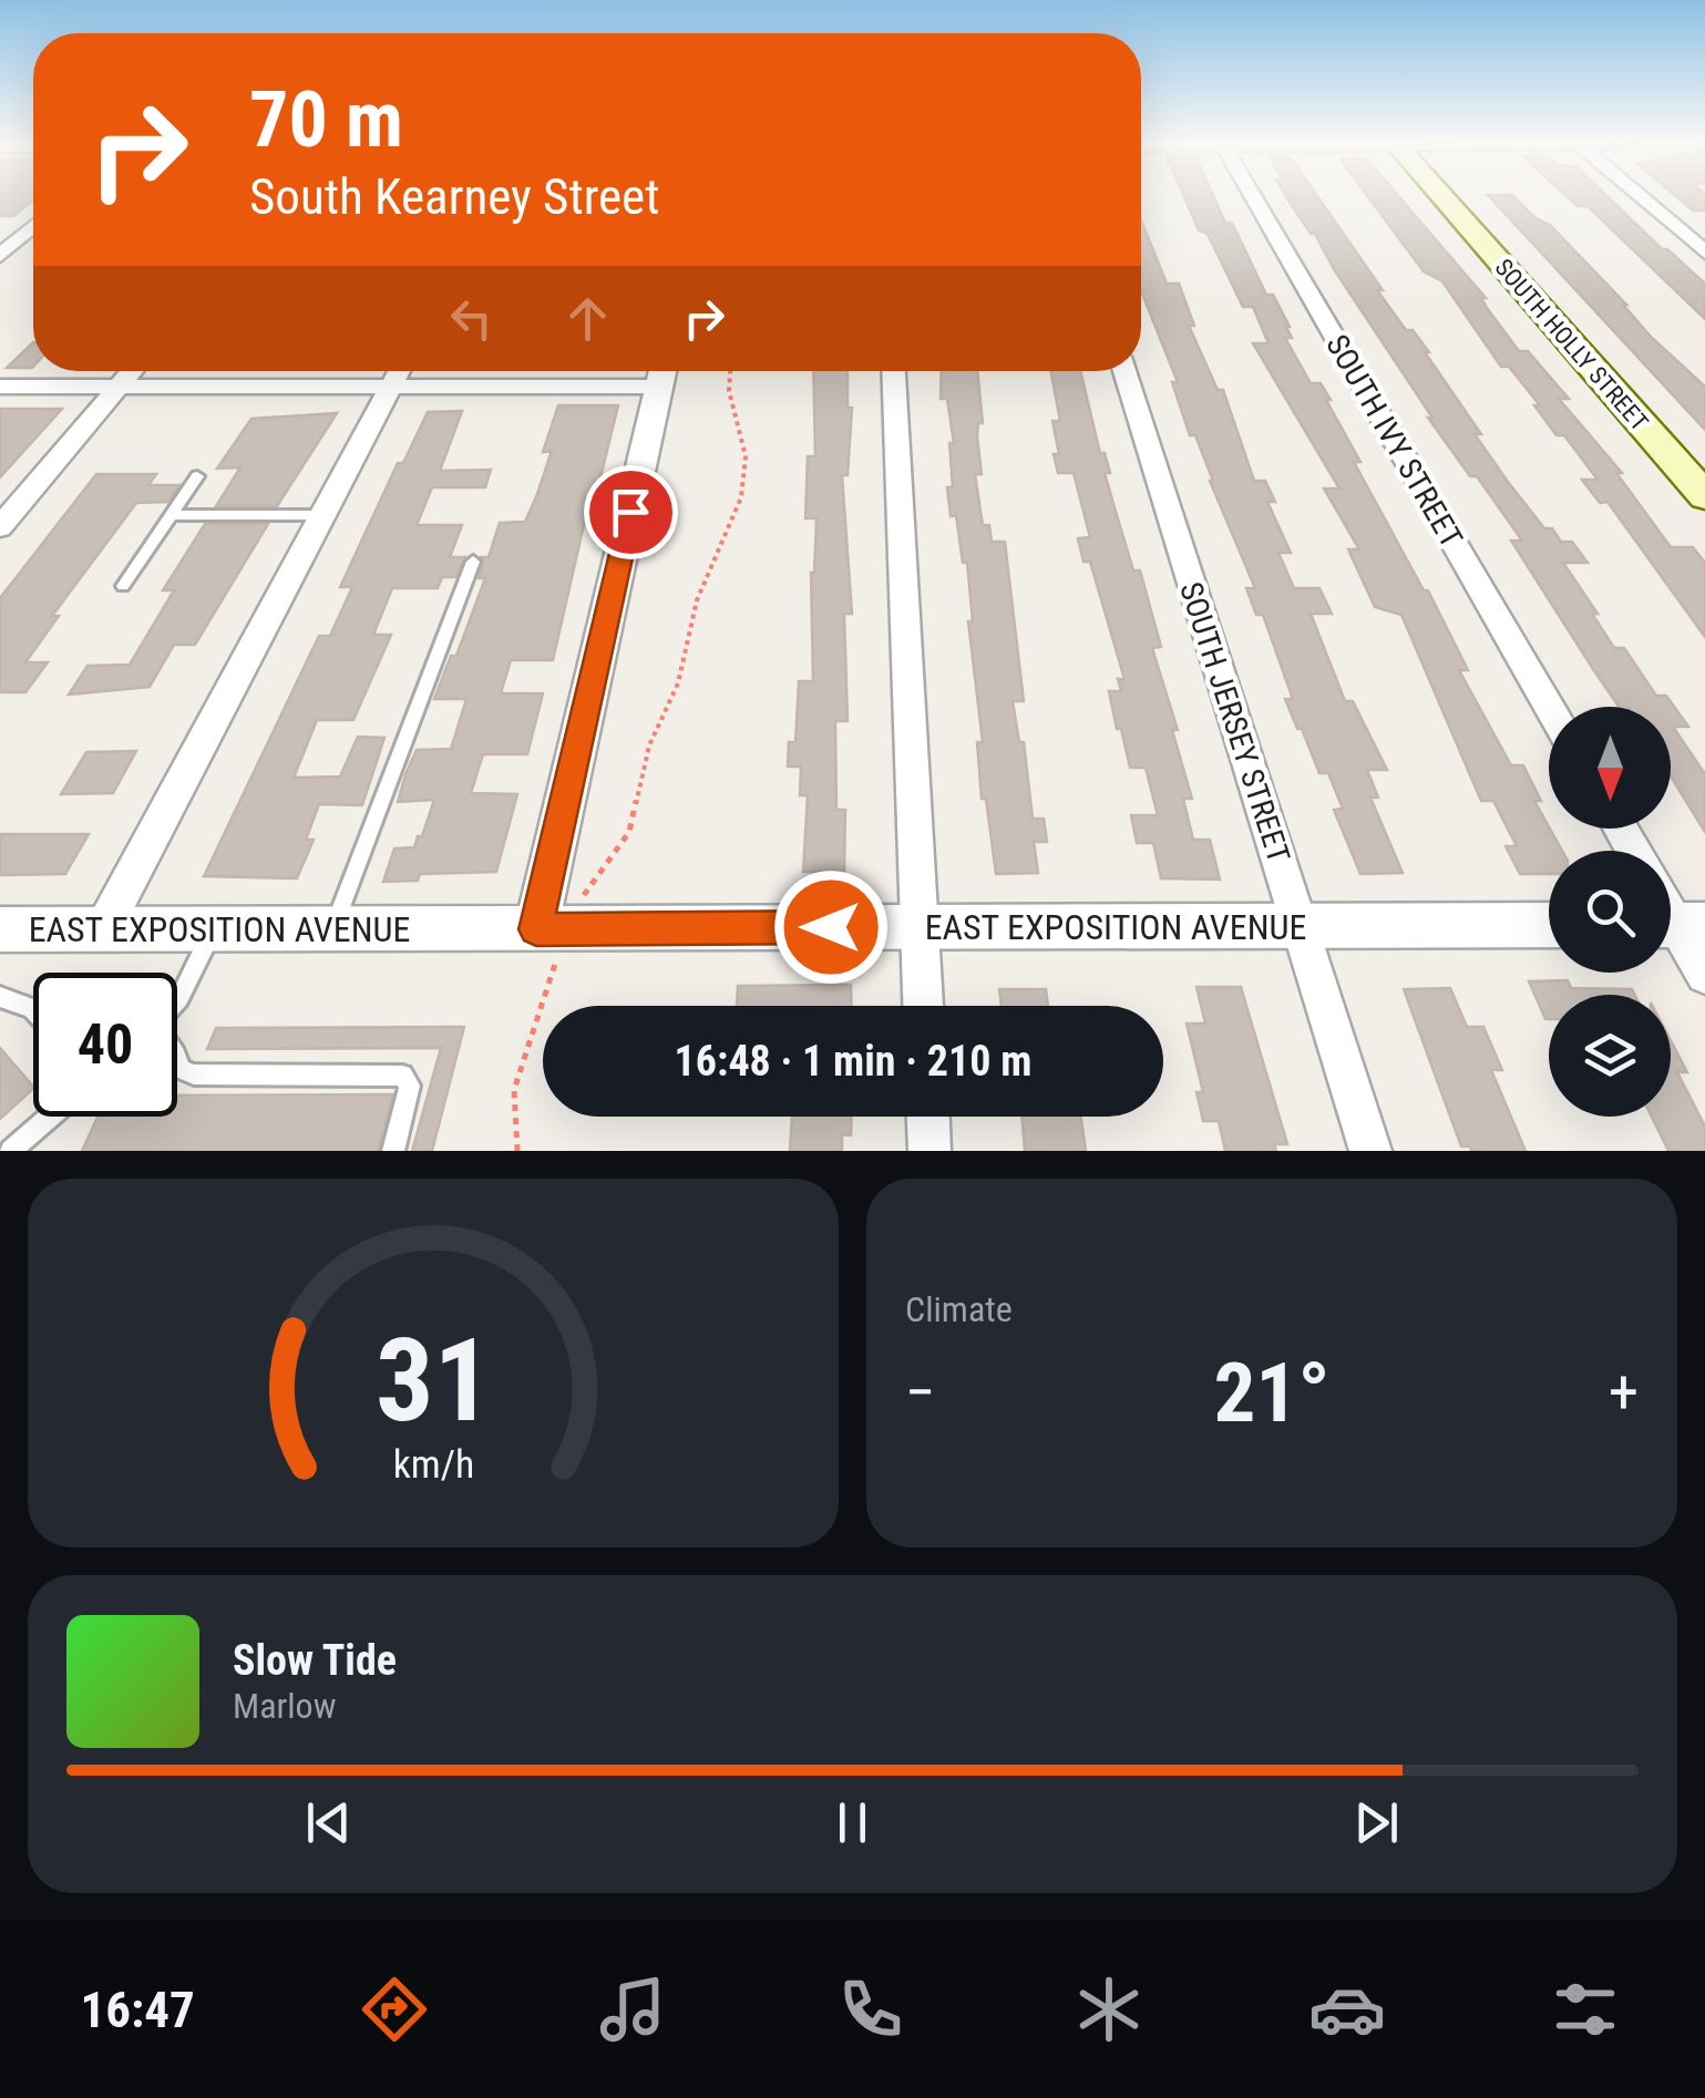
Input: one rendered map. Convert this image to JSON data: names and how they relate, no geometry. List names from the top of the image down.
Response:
{
  "streets": {
    "main road": ["SOUTH HOLLY STREET"],
    "street": ["SOUTH IVY STREET", "SOUTH JERSEY STREET", "EAST EXPOSITION AVENUE"]
  },
  "crossings": [
    ["SOUTH JERSEY STREET", "EAST EXPOSITION AVENUE"]
  ],
  "north": "bottom",
  "page": {
    "turn": ["70 m", "South Kearney Street"],
    "limit": "40",
    "trip": "16:48 · 1 min · 210 m",
    "tile": "Climate",
    "heat": ["−", "21°", "+"],
    "song": ["Slow Tide", "Marlow"],
    "tabs": "16:47",
    "gauge": ["31", "km/h"]
  }
}
